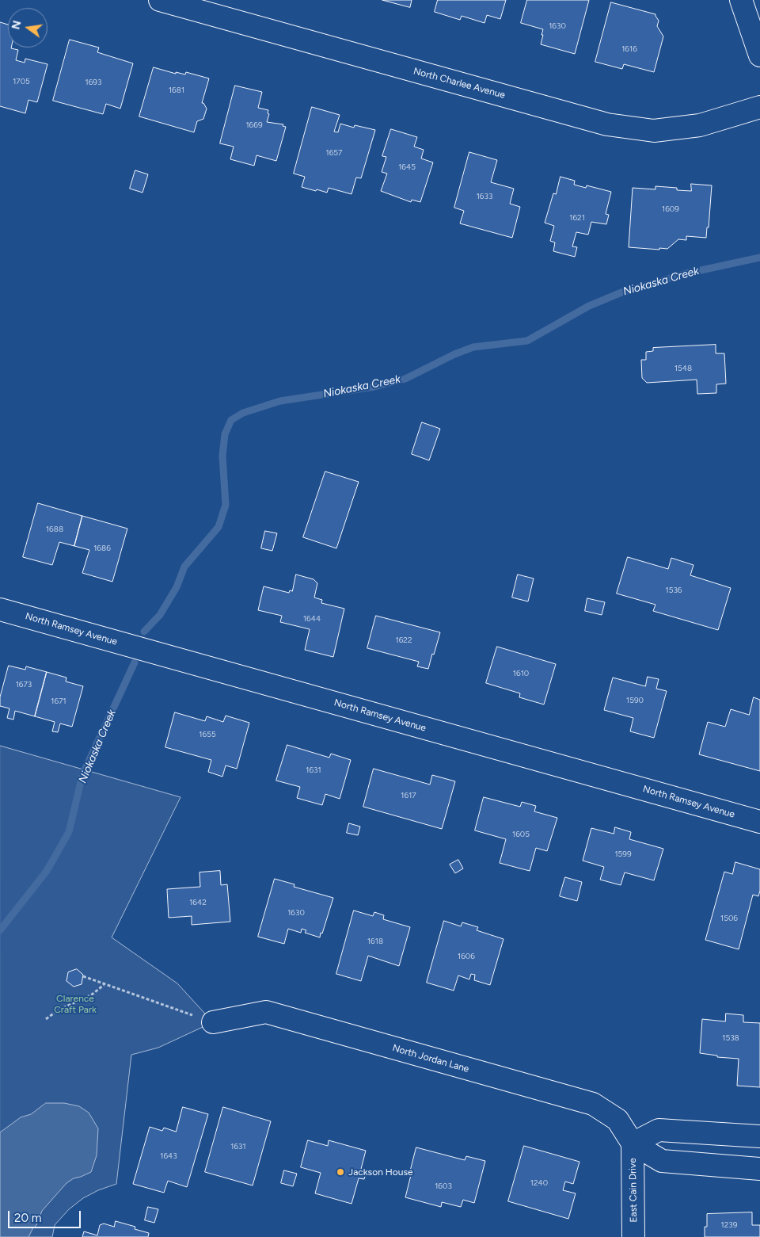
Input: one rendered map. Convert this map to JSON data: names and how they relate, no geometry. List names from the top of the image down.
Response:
{
  "streets": {
    "street": [
      "North Charlee Avenue",
      "North Ramsey Avenue",
      "North Jordan Lane",
      "East Cain Drive"
    ]
  },
  "crossings": [
    ["North Jordan Lane", "East Cain Drive"]
  ],
  "water": ["Niokaska Creek"],
  "parks": ["Clarence Craft Park"],
  "places": ["Jackson House"],
  "house_numbers": [
    "1630",
    "1616",
    "1705",
    "1693",
    "1681",
    "1669",
    "1657",
    "1645",
    "1633",
    "1609",
    "1621",
    "1548",
    "1688",
    "1686",
    "1536",
    "1644",
    "1622",
    "1610",
    "1673",
    "1590",
    "1671",
    "1655",
    "1631",
    "1617",
    "1605",
    "1599",
    "1642",
    "1630",
    "1506",
    "1618",
    "1606",
    "1538",
    "1631",
    "1643",
    "1240",
    "1603",
    "1239"
  ],
  "scale_bar": "20 m",
  "north": "left"
}
